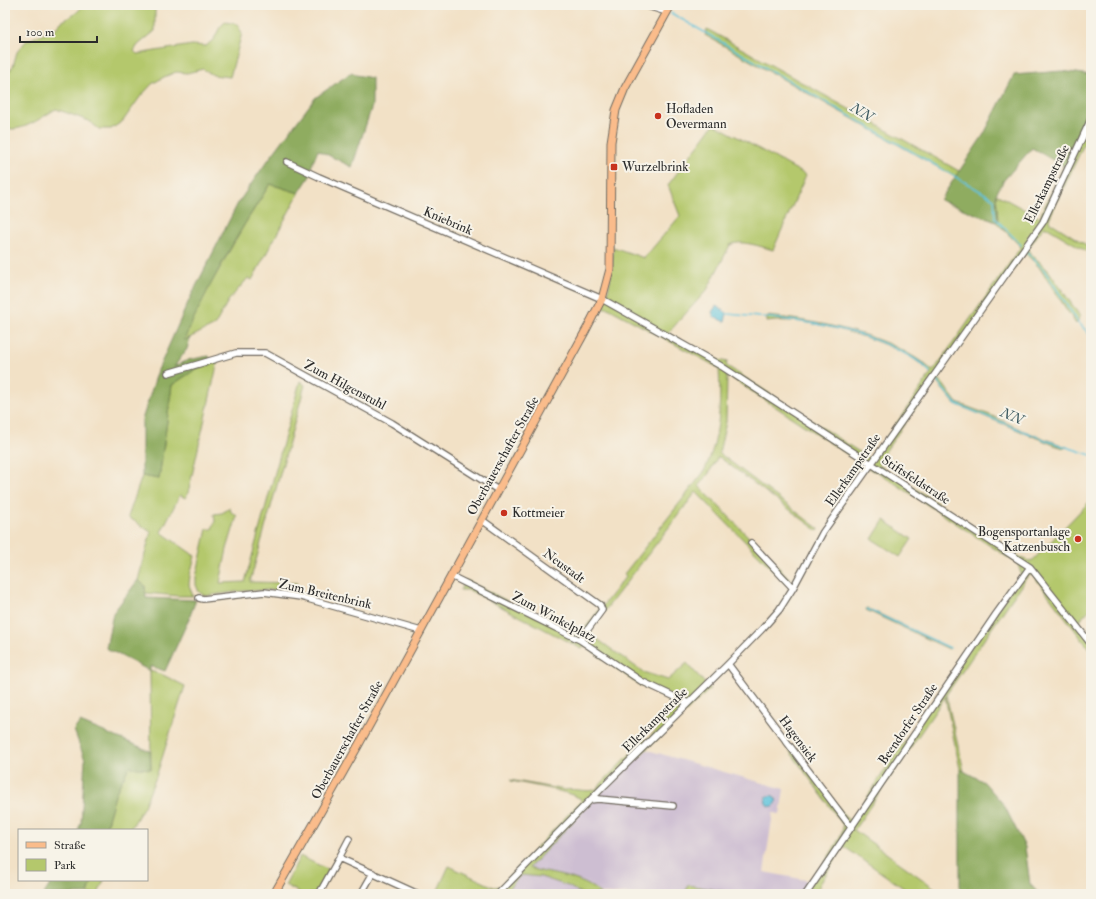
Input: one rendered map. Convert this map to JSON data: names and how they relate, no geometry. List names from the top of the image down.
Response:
{
  "streets": {
    "main road": ["Oberbauerschafter Straße"],
    "street": [
      "Ellerkampstraße",
      "Kniebrink",
      "Zum Hilgenstuhl",
      "Stiftsfeldstraße",
      "Neustadt",
      "Zum Breitenbrink",
      "Zum Winkelplatz",
      "Beendorfer Straße",
      "Hagensiek"
    ]
  },
  "crossings": [
    ["Ellerkampstraße", "Stiftsfeldstraße"],
    ["Ellerkampstraße", "Zum Winkelplatz"],
    ["Ellerkampstraße", "Hagensiek"],
    ["Kniebrink", "Oberbauerschafter Straße"],
    ["Kniebrink", "Stiftsfeldstraße"],
    ["Zum Hilgenstuhl", "Oberbauerschafter Straße"],
    ["Oberbauerschafter Straße", "Stiftsfeldstraße"],
    ["Oberbauerschafter Straße", "Neustadt"],
    ["Oberbauerschafter Straße", "Zum Breitenbrink"],
    ["Oberbauerschafter Straße", "Zum Winkelplatz"],
    ["Stiftsfeldstraße", "Beendorfer Straße"],
    ["Neustadt", "Zum Winkelplatz"],
    ["Beendorfer Straße", "Hagensiek"]
  ],
  "water": ["NN"],
  "places": {
    "other": ["Hofladen Oevermann", "Kottmeier", "Bogensportanlage Katzenbusch"],
    "transit": ["Wurzelbrink"]
  },
  "legend": ["Straße", "Park"],
  "scale_bar": "100 m"
}
